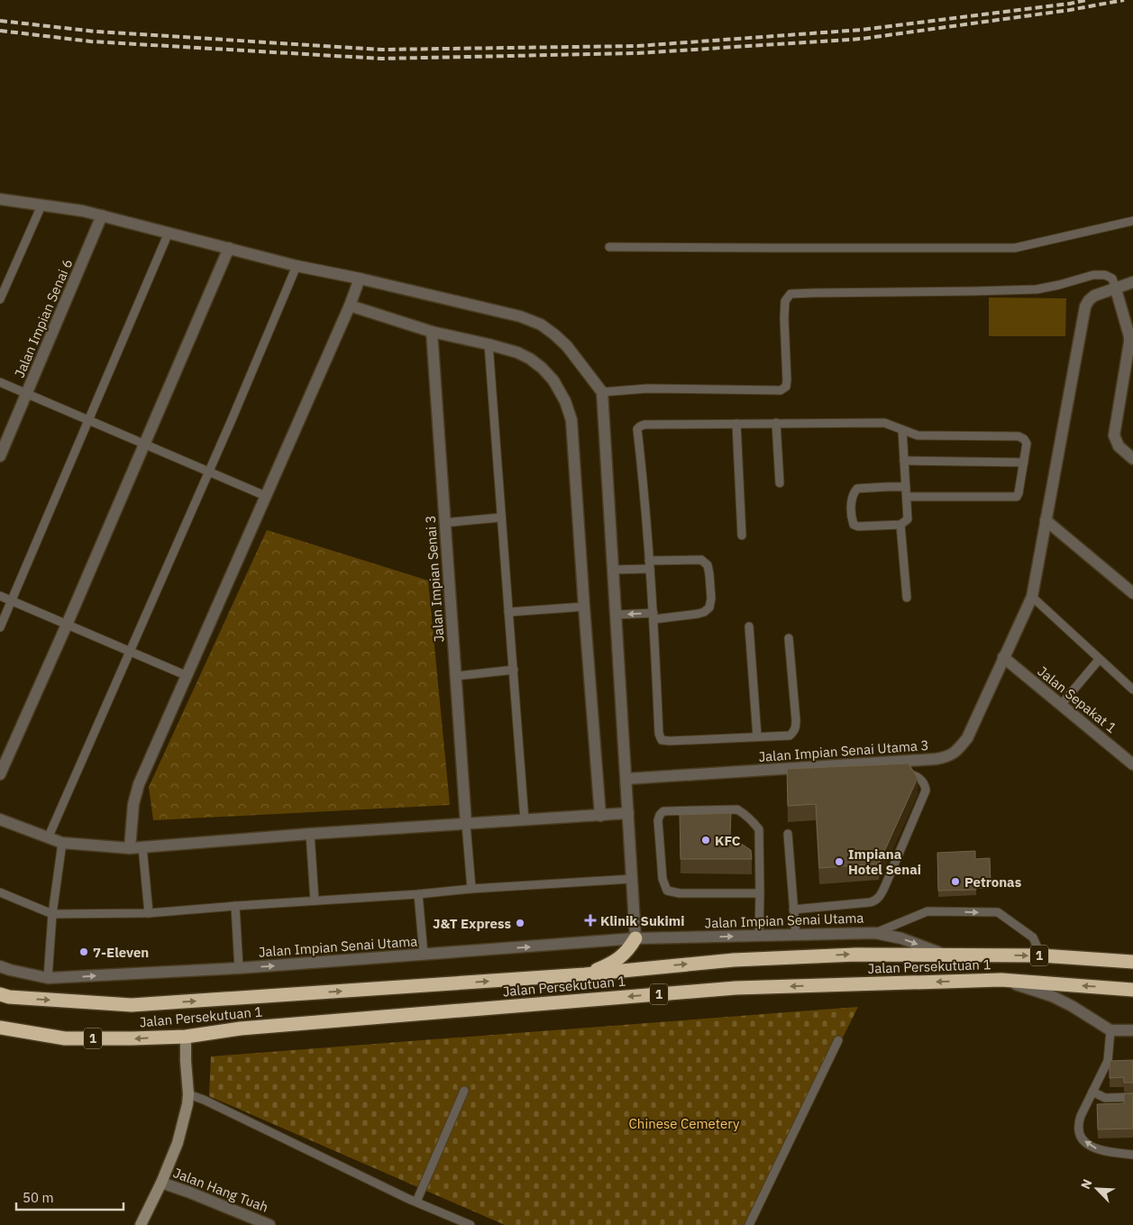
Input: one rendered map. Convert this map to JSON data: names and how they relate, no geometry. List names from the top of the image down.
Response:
{
  "streets": {
    "highway": ["1", "Jalan Persekutuan 1"],
    "street": [
      "Jalan Impian Senai 6",
      "Jalan Impian Senai 3",
      "Jalan Sepakat 1",
      "Jalan Impian Senai Utama 3",
      "Jalan Impian Senai Utama",
      "Jalan Hang Tuah"
    ]
  },
  "crossings": [
    ["Jalan Sepakat 1", "Jalan Impian Senai Utama 3"],
    ["Jalan Impian Senai Utama", "Jalan Persekutuan 1"]
  ],
  "one_way": ["Jalan Impian Senai Utama"],
  "parks": ["Chinese Cemetery"],
  "places": {
    "other": [
      "KFC",
      "Impiana Hotel Senai",
      "Petronas",
      "J&T Express",
      "7-Eleven"
    ],
    "health": ["Klinik Sukimi"]
  },
  "scale_bar": "50 m",
  "north": "top left"
}
